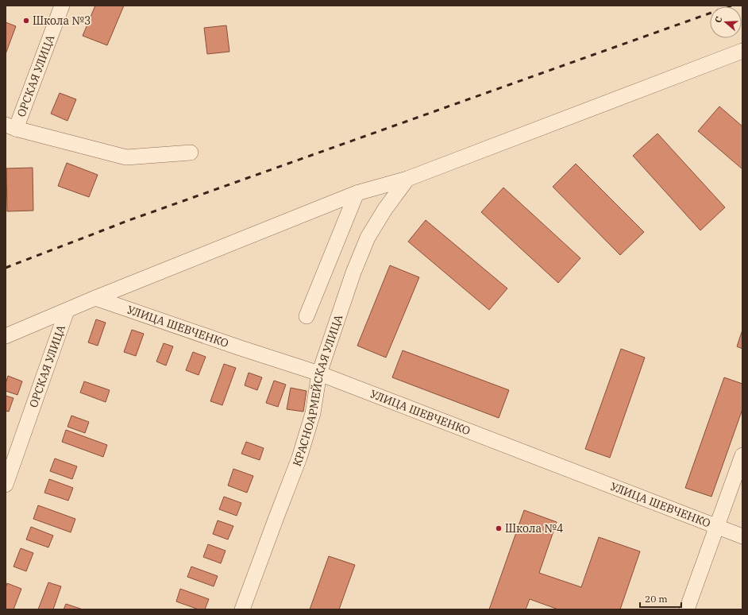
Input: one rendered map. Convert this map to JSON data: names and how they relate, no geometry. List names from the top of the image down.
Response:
{
  "streets": {
    "street": ["ОРСКАЯ УЛИЦА", "УЛИЦА ШЕВЧЕНКО", "КРАСНОАРМЕЙСКАЯ УЛИЦА"]
  },
  "crossings": [
    ["УЛИЦА ШЕВЧЕНКО", "КРАСНОАРМЕЙСКАЯ УЛИЦА"]
  ],
  "places": ["Школа №3", "Школа №4"],
  "scale_bar": "20 m",
  "north": "left"
}
